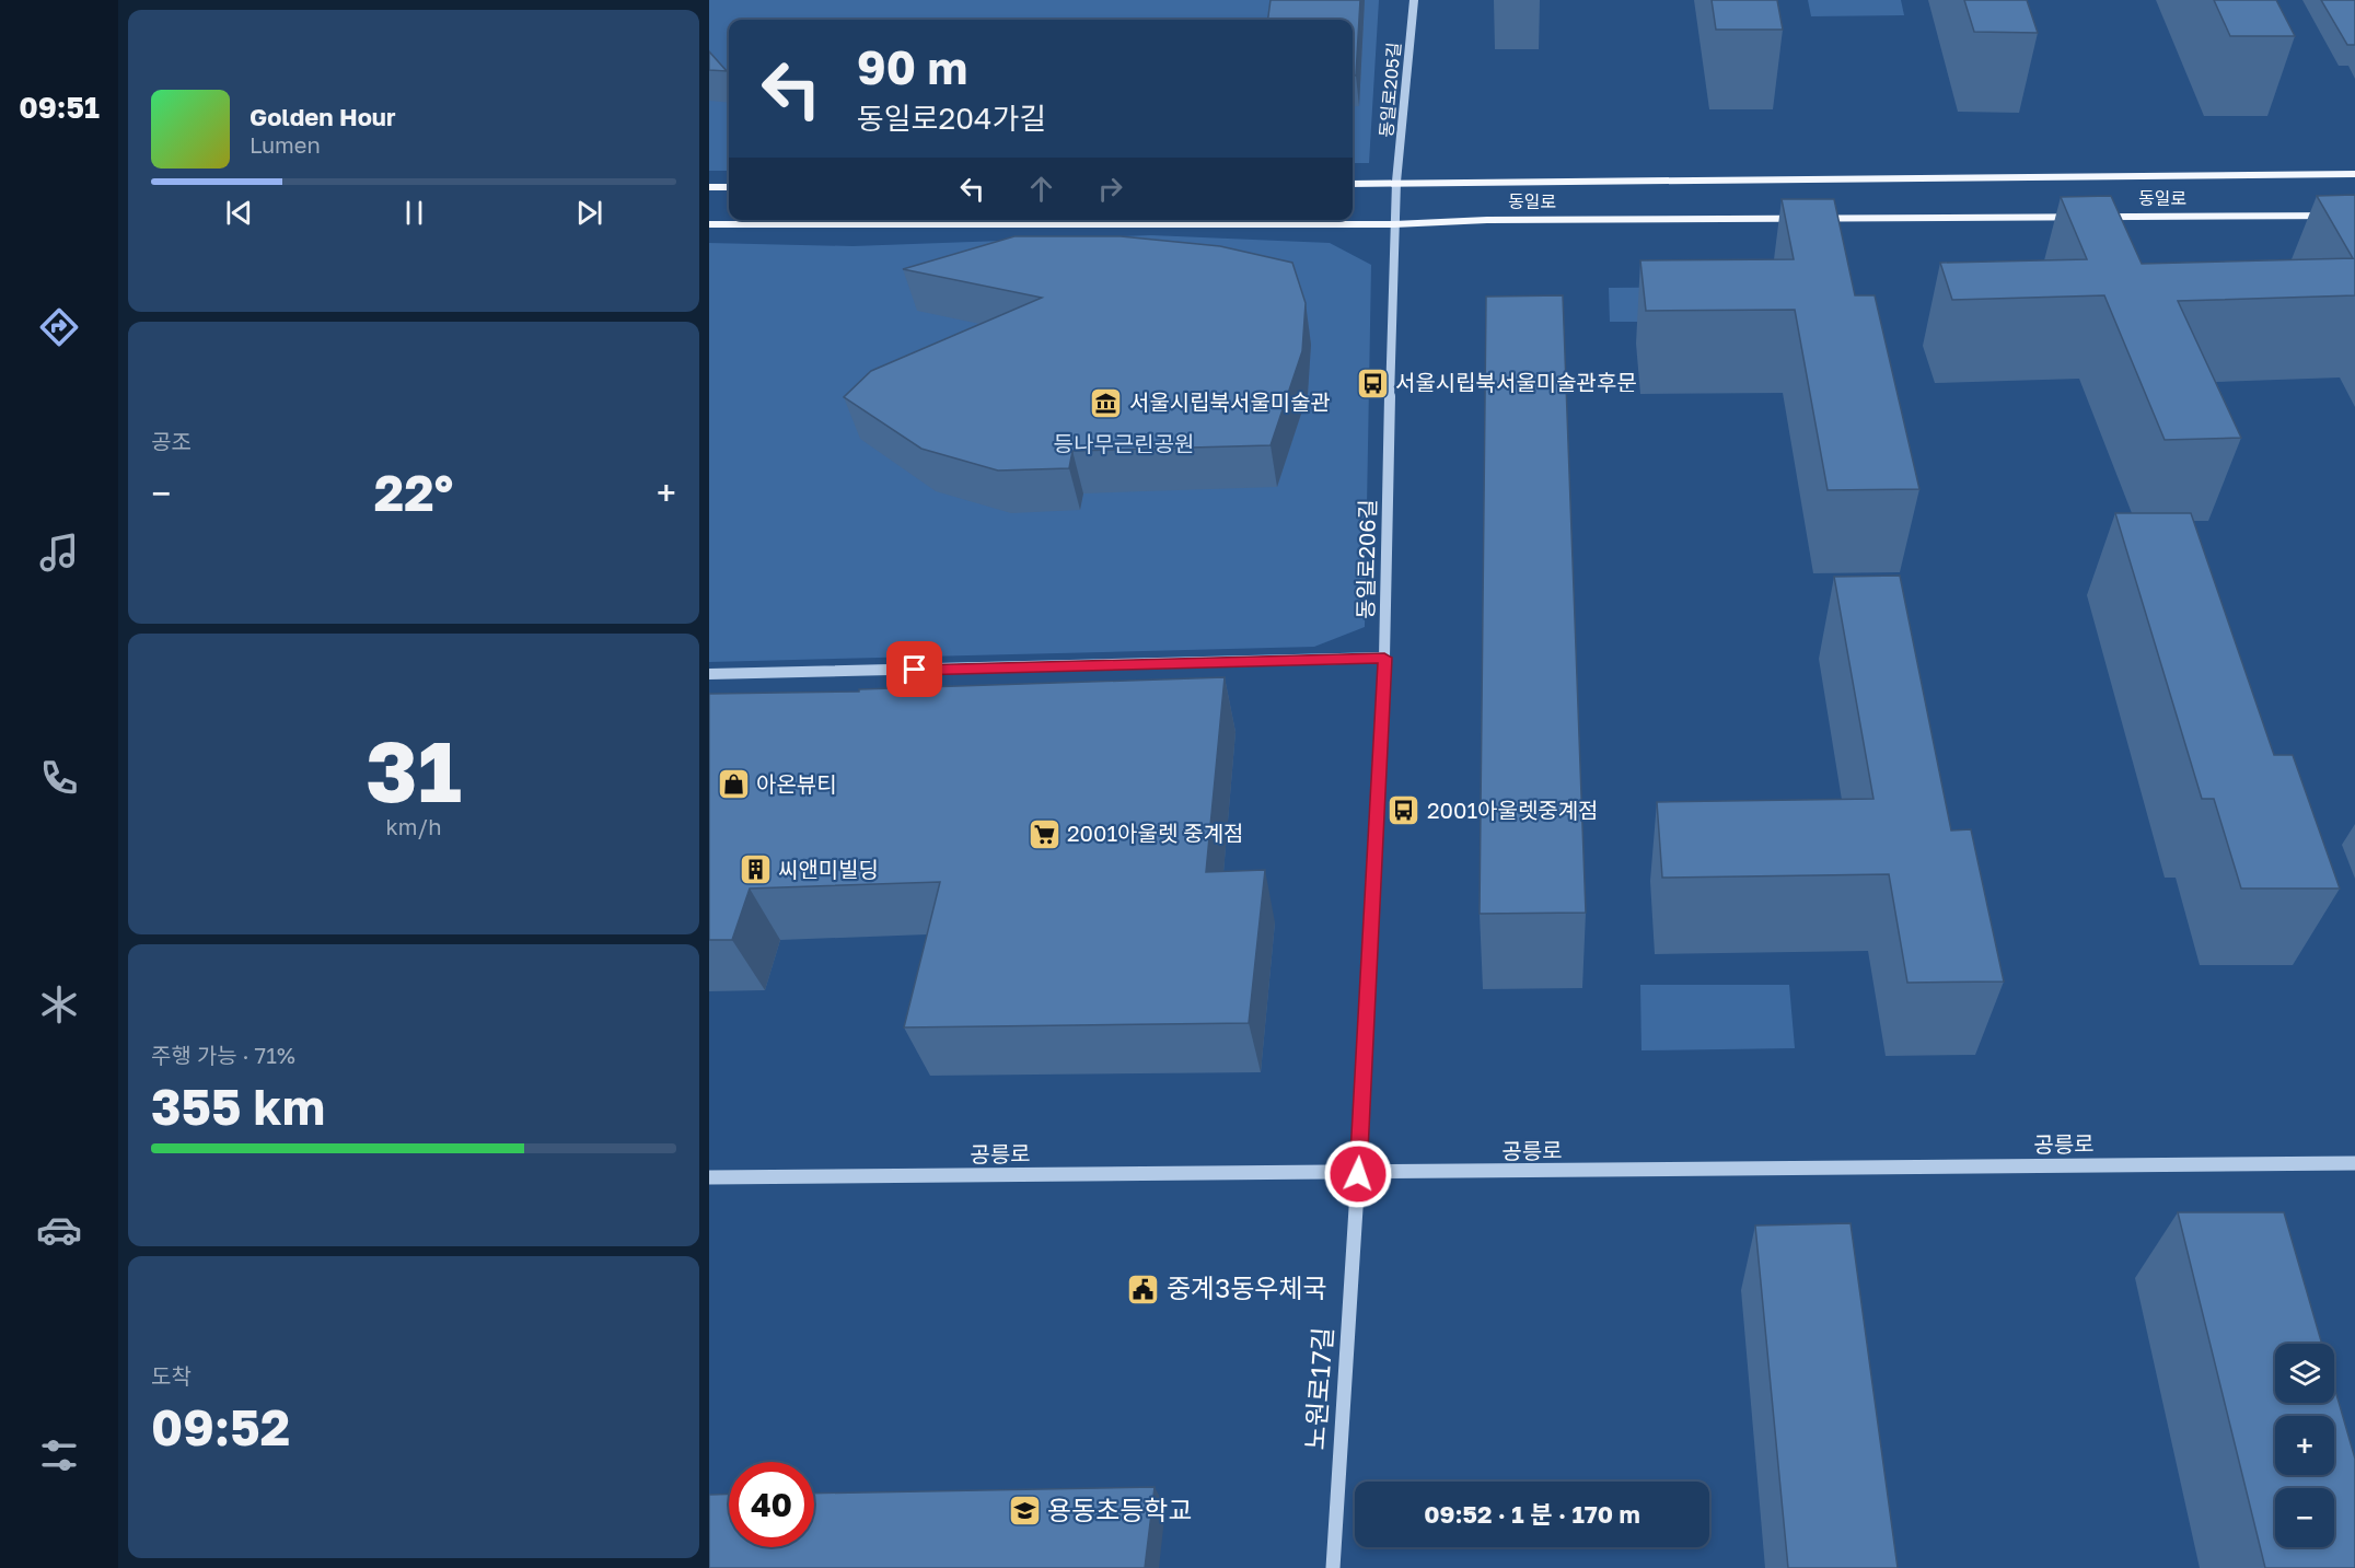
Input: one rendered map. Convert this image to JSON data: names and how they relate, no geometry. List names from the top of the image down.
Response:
{
  "streets": {
    "main road": ["동일로"],
    "street": [
      "동일로205길",
      "동일로206길",
      "공릉로",
      "노원로17길"
    ]
  },
  "crossings": [
    ["동일로205길", "동일로"],
    ["동일로205길", "동일로206길"],
    ["동일로", "동일로206길"],
    ["동일로206길", "공릉로"],
    ["동일로206길", "노원로17길"],
    ["공릉로", "노원로17길"]
  ],
  "parks": ["등나무근린공원"],
  "places": {
    "bus stop": ["서울시립북서울미술관후문", "2001아울렛중계점"],
    "museum": ["서울시립북서울미술관"],
    "shop": ["아온뷰티"],
    "supermarket": ["2001아울렛 중계점"],
    "building": ["씨앤미빌딩"],
    "public building": ["중계3동우체국"],
    "school or university": ["용동초등학교"]
  },
  "page": {
    "tabs": "09:51",
    "turn": ["90 m", "동일로204가길"],
    "song": ["Golden Hour", "Lumen"],
    "tile": [
      "공조",
      ["31", "km/h"],
      ["주행 가능 · 71%", "355 km"],
      ["도착", "09:52"]
    ],
    "heat": ["−", "22°", "+"],
    "map_buttons": ["+", "−"],
    "limit": "40",
    "trip": "09:52 · 1 분 · 170 m"
  }
}
